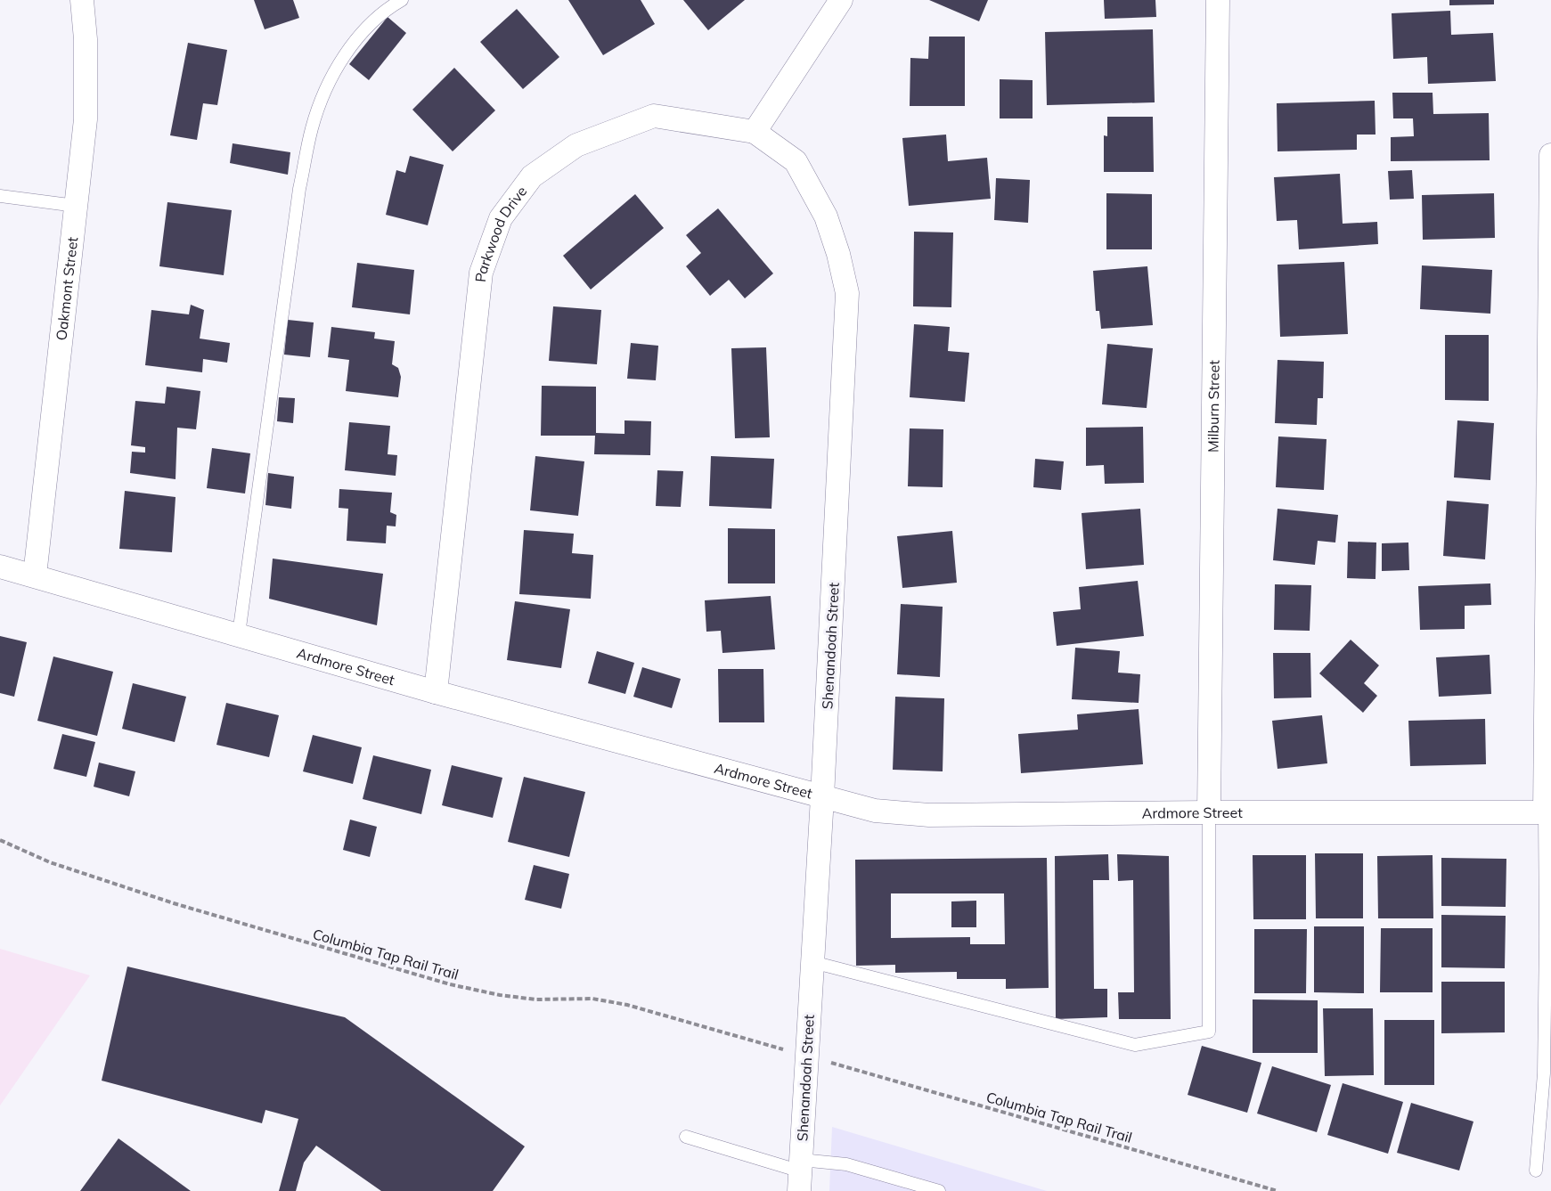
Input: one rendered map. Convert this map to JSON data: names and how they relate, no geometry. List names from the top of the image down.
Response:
{
  "streets": {
    "street": [
      "Parkwood Drive",
      "Oakmont Street",
      "Milburn Street",
      "Shenandoah Street",
      "Ardmore Street"
    ],
    "path": ["Columbia Tap Rail Trail"]
  },
  "crossings": [
    ["Parkwood Drive", "Shenandoah Street"],
    ["Parkwood Drive", "Ardmore Street"],
    ["Oakmont Street", "Ardmore Street"],
    ["Milburn Street", "Ardmore Street"],
    ["Shenandoah Street", "Ardmore Street"]
  ]
}
